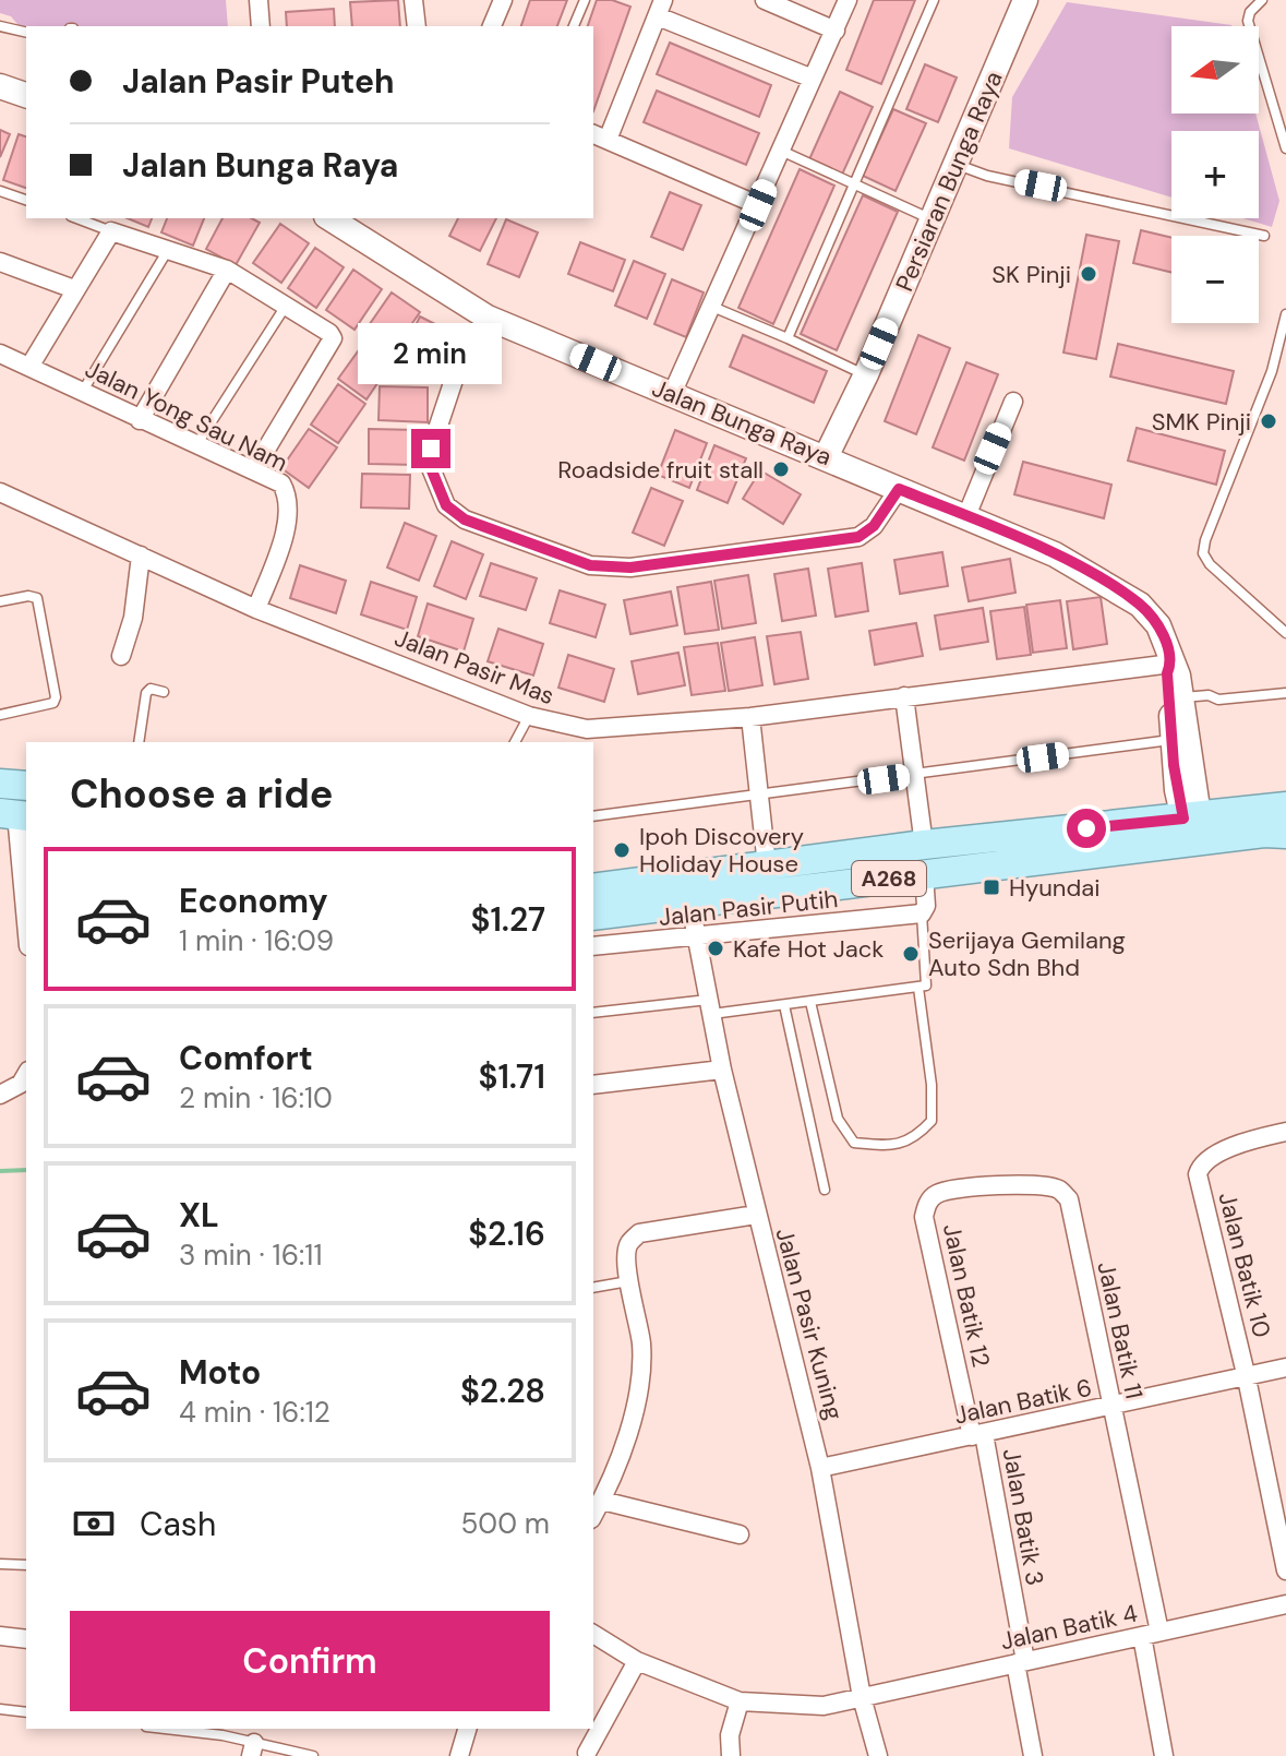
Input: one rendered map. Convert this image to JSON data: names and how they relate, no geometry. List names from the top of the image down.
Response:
{
  "streets": {
    "main road": ["Persiaran Bunga Raya", "Jalan Bunga Raya", "A268"],
    "street": [
      "Jalan Yong Sau Nam",
      "Jalan Pasir Mas",
      "Jalan Pasir Putih",
      "Jalan Batik 10",
      "Jalan Batik 12",
      "Jalan Pasir Kuning",
      "Jalan Batik 11",
      "Jalan Batik 6",
      "Jalan Batik 3",
      "Jalan Batik 4"
    ]
  },
  "crossings": [
    ["Persiaran Bunga Raya", "Jalan Bunga Raya"],
    ["Jalan Yong Sau Nam", "Jalan Pasir Mas"],
    ["Jalan Bunga Raya", "Jalan Pasir Mas"],
    ["Jalan Bunga Raya", "A268"],
    ["A268", "Jalan Pasir Kuning"],
    ["Jalan Pasir Putih", "Jalan Pasir Kuning"],
    ["Jalan Batik 10", "Jalan Batik 6"],
    ["Jalan Batik 12", "Jalan Batik 11"],
    ["Jalan Batik 12", "Jalan Batik 6"],
    ["Jalan Batik 12", "Jalan Batik 3"],
    ["Jalan Pasir Kuning", "Jalan Batik 6"],
    ["Jalan Pasir Kuning", "Jalan Batik 4"],
    ["Jalan Batik 11", "Jalan Batik 6"],
    ["Jalan Batik 11", "Jalan Batik 4"],
    ["Jalan Batik 6", "Jalan Batik 3"],
    ["Jalan Batik 3", "Jalan Batik 4"]
  ],
  "places": {
    "other": [
      "SK Pinji",
      "SMK Pinji",
      "Roadside fruit stall",
      "Ipoh Discovery Holiday House",
      "Kafe Hot Jack",
      "Serijaya Gemilang Auto Sdn Bhd"
    ],
    "transit": ["Hyundai"]
  },
  "north": "left",
  "page": {
    "map_buttons": ["+", "−"],
    "banner": ["Jalan Pasir Puteh", "Jalan Bunga Raya"],
    "bubble": "2 min",
    "heading": "Choose a ride",
    "list": [
      {
        "name": "Economy",
        "note": "1 min · 16:09",
        "value": "$1.27"
      },
      {
        "name": "Comfort",
        "note": "2 min · 16:10",
        "value": "$1.71"
      },
      {
        "name": "XL",
        "note": "3 min · 16:11",
        "value": "$2.16"
      },
      {
        "name": "Moto",
        "note": "4 min · 16:12",
        "value": "$2.28"
      }
    ],
    "pay": ["Cash", "500 m"],
    "buttons": "Confirm"
  }
}
